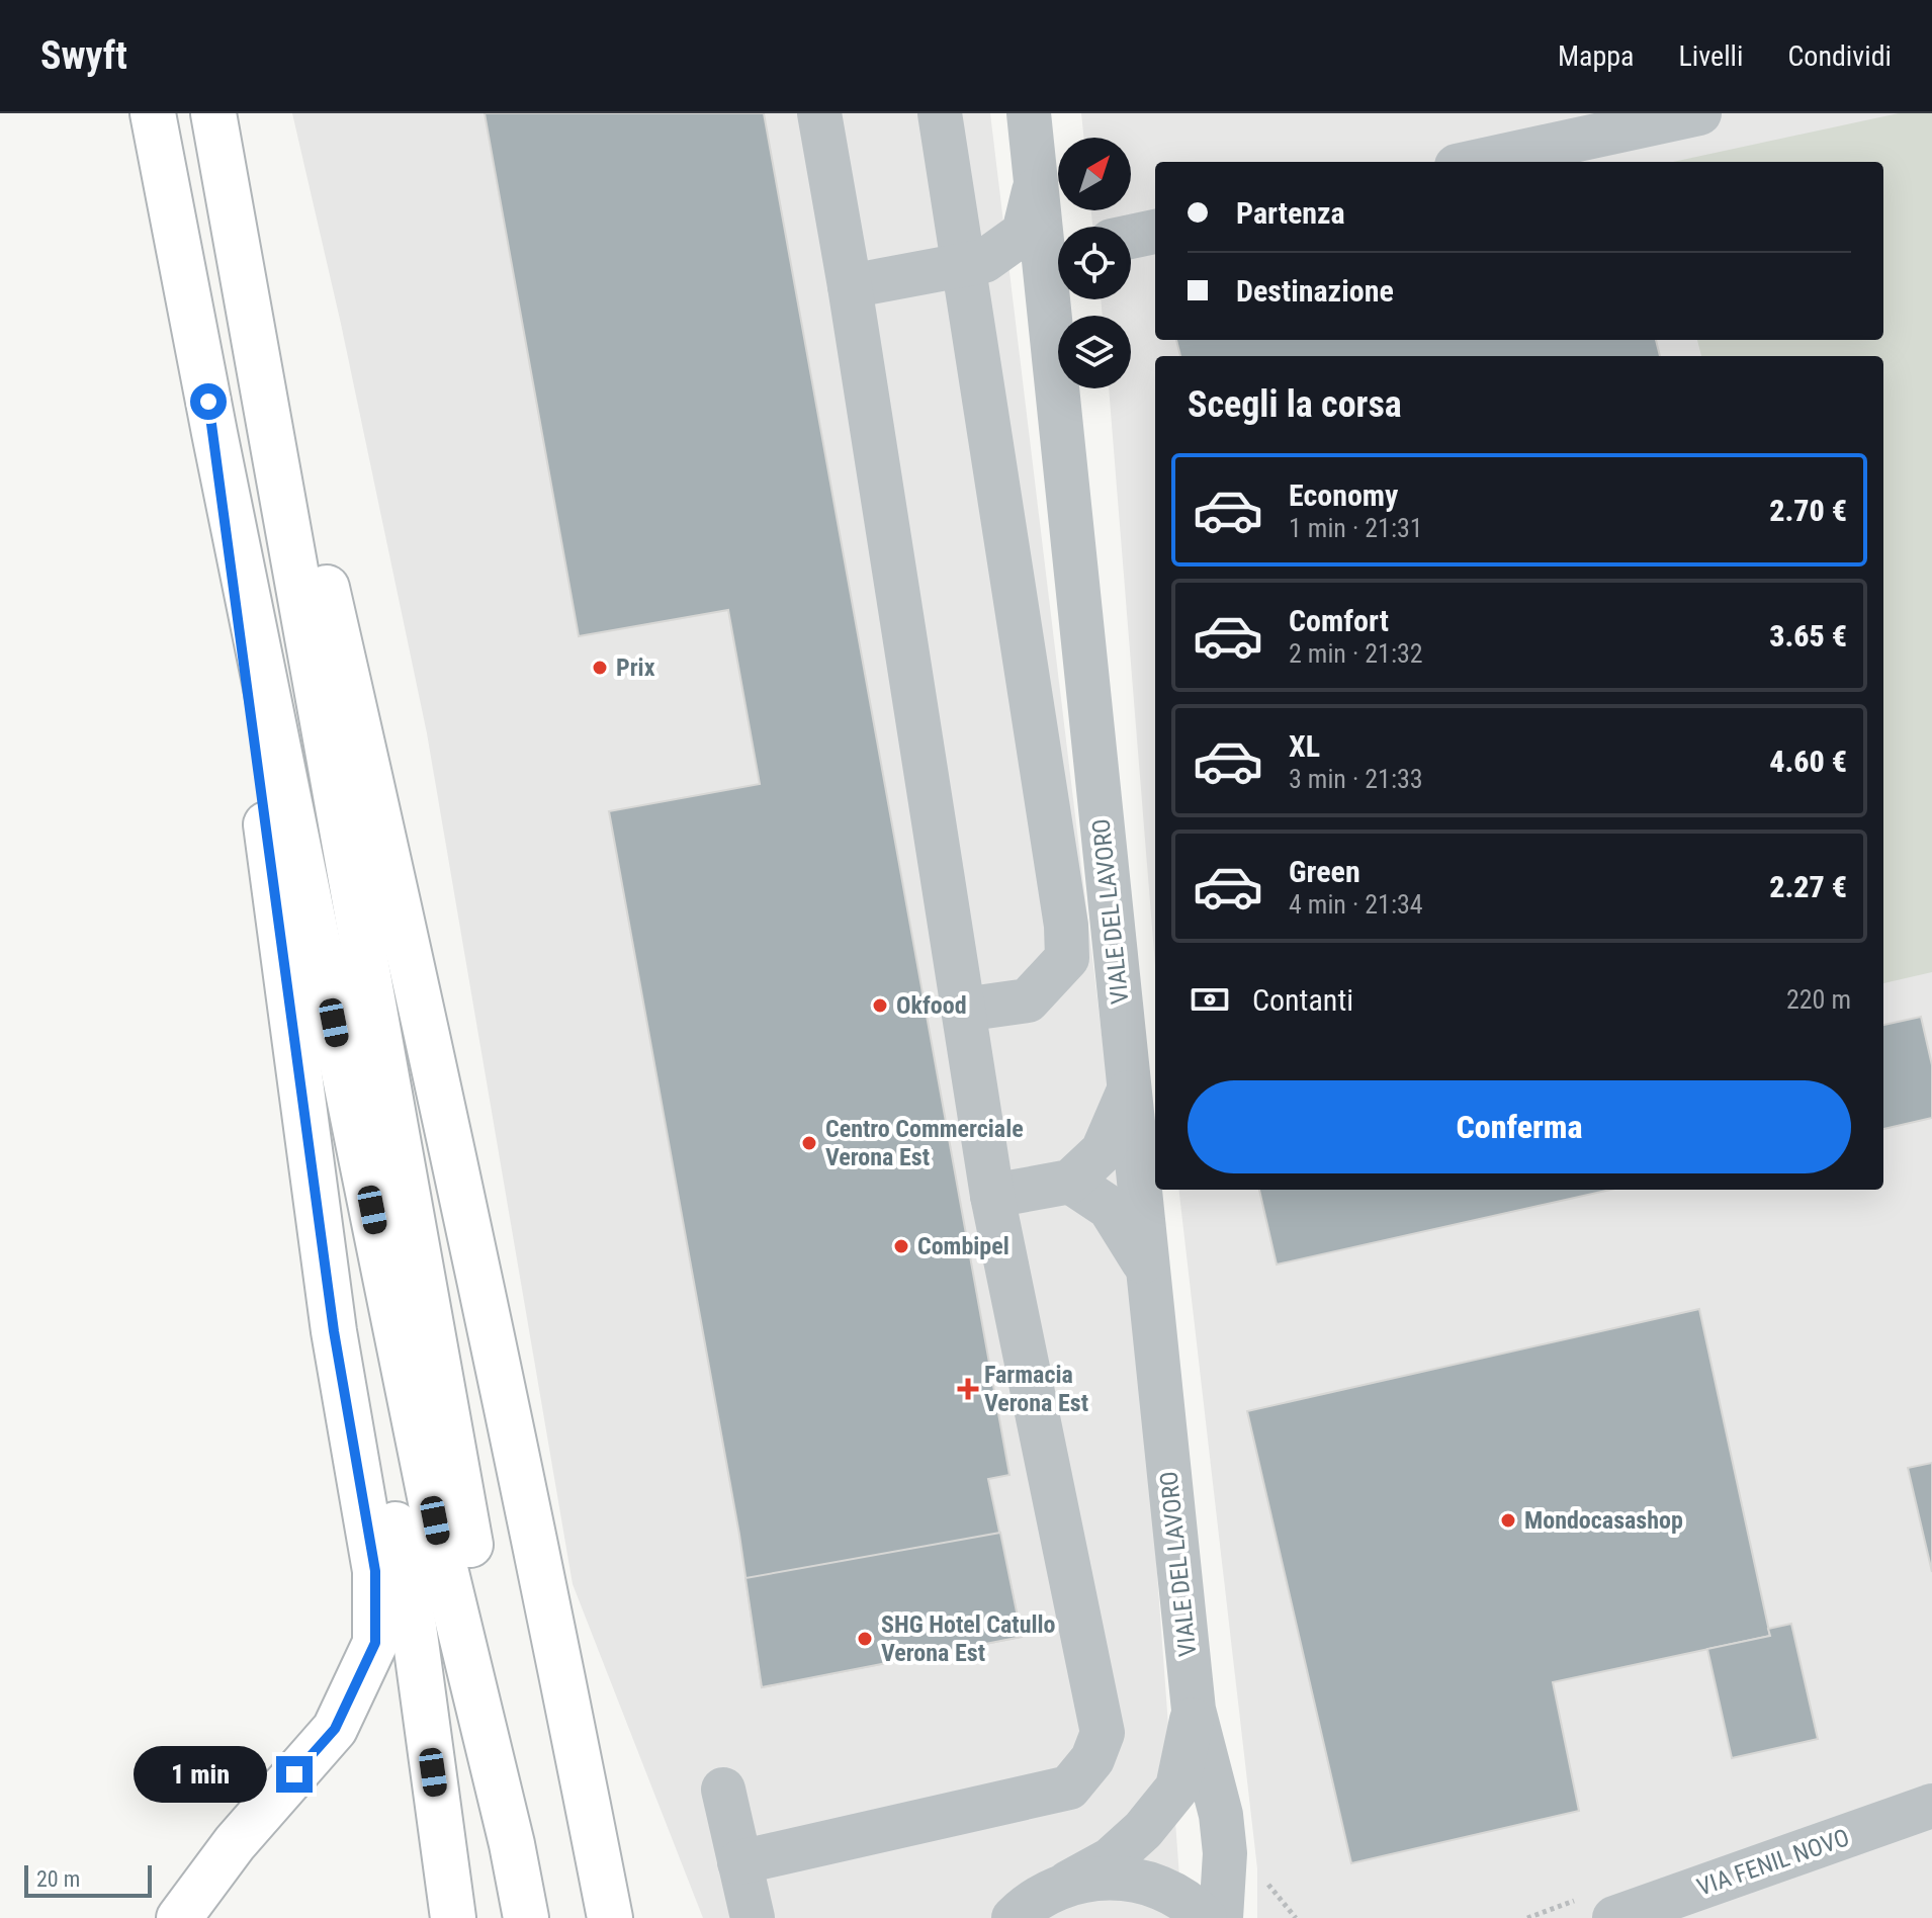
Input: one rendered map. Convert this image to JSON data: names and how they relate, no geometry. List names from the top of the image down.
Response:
{
  "streets": {
    "street": ["VIALE DEL LAVORO", "VIA FENIL NOVO"]
  },
  "places": {
    "other": [
      "Prix",
      "Okfood",
      "Centro Commerciale Verona Est",
      "Combipel",
      "Mondocasashop",
      "SHG Hotel Catullo Verona Est"
    ],
    "health": ["Farmacia Verona Est"]
  },
  "scale_bar": "20 m",
  "north": "top right",
  "page": {
    "header": "Swyft",
    "nav": ["Mappa", "Livelli", "Condividi"],
    "banner": ["Partenza", "Destinazione"],
    "heading": "Scegli la corsa",
    "list": [
      {
        "name": "Economy",
        "note": "1 min · 21:31",
        "value": "2.70 €"
      },
      {
        "name": "Comfort",
        "note": "2 min · 21:32",
        "value": "3.65 €"
      },
      {
        "name": "XL",
        "note": "3 min · 21:33",
        "value": "4.60 €"
      },
      {
        "name": "Green",
        "note": "4 min · 21:34",
        "value": "2.27 €"
      }
    ],
    "pay": ["Contanti", "220 m"],
    "buttons": "Conferma",
    "bubble": "1 min",
    "scale": "20 m"
  }
}
